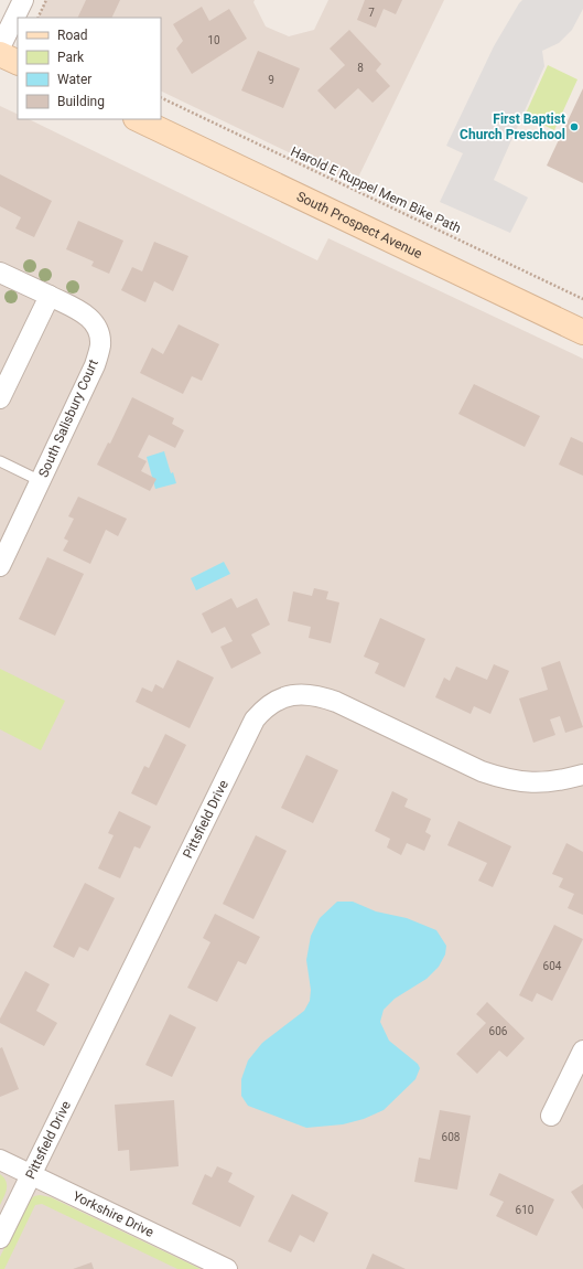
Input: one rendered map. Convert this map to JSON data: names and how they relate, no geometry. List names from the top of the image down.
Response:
{
  "streets": {
    "main road": ["South Prospect Avenue"],
    "street": ["South Salisbury Court", "Pittsfield Drive", "Yorkshire Drive"],
    "path": ["Harold E Ruppel Mem Bike Path"]
  },
  "crossings": [
    ["Pittsfield Drive", "Yorkshire Drive"]
  ],
  "places": ["First Baptist Church Preschool"],
  "house_numbers": [
    "7",
    "10",
    "8",
    "9",
    "604",
    "606",
    "608",
    "610"
  ],
  "legend": [
    "Road",
    "Park",
    "Water",
    "Building"
  ]
}
